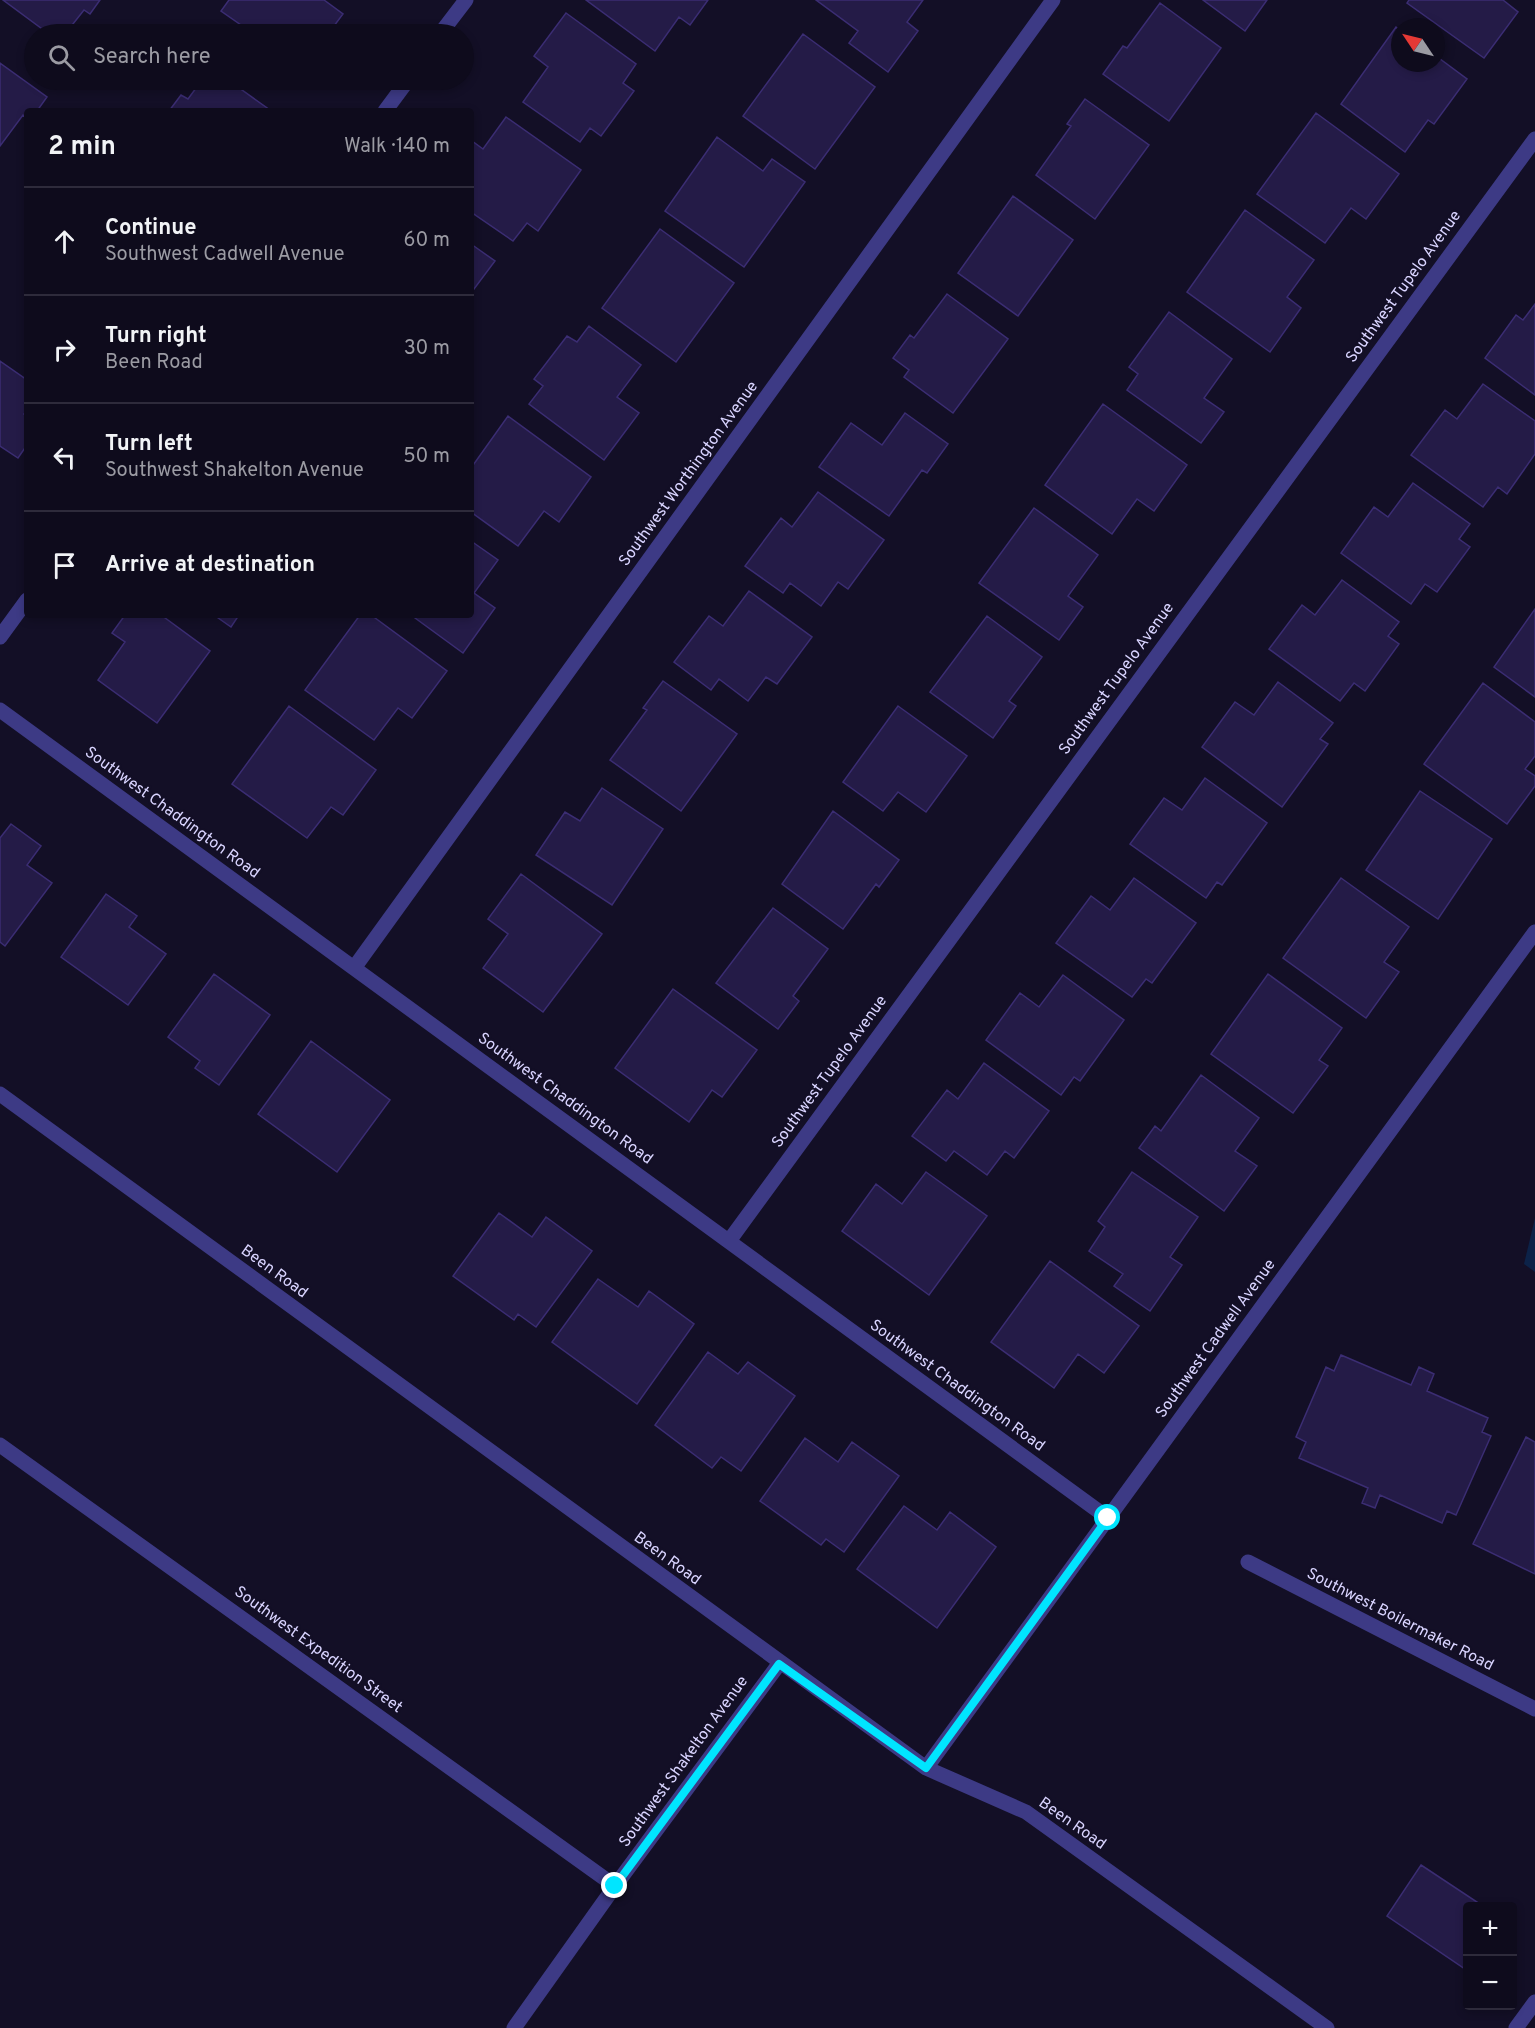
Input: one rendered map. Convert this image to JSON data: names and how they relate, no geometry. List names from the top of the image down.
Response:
{
  "streets": {
    "street": [
      "Southwest Tupelo Avenue",
      "Southwest Worthington Avenue",
      "Southwest Chaddington Road",
      "Been Road",
      "Southwest Cadwell Avenue",
      "Southwest Boilermaker Road",
      "Southwest Expedition Street",
      "Southwest Shakelton Avenue"
    ]
  },
  "crossings": [
    ["Southwest Tupelo Avenue", "Southwest Chaddington Road"],
    ["Southwest Worthington Avenue", "Southwest Chaddington Road"],
    ["Southwest Chaddington Road", "Southwest Cadwell Avenue"],
    ["Been Road", "Southwest Cadwell Avenue"],
    ["Been Road", "Southwest Shakelton Avenue"],
    ["Southwest Expedition Street", "Southwest Shakelton Avenue"]
  ],
  "north": "top left",
  "page": {
    "search": "Search here",
    "heading": ["2 min", "Walk · 140 m"],
    "list": [
      ["Continue", "Southwest Cadwell Avenue", "60 m"],
      ["Turn right", "Been Road", "30 m"],
      ["Turn left", "Southwest Shakelton Avenue", "50 m"],
      "Arrive at destination"
    ],
    "map_buttons": ["+", "−"]
  }
}
